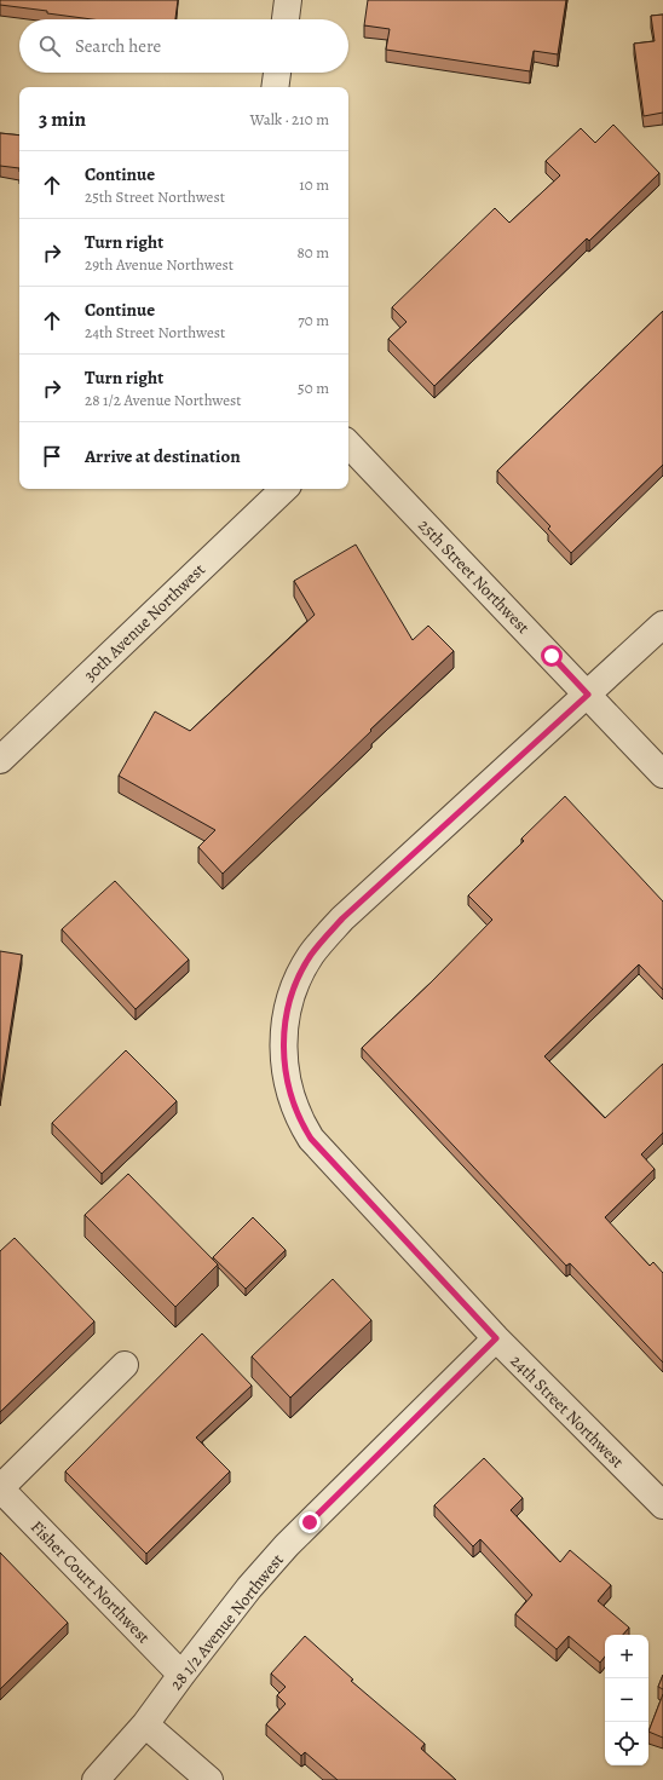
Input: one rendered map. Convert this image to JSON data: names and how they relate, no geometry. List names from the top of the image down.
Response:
{
  "streets": {
    "street": [
      "25th Street Northwest",
      "30th Avenue Northwest",
      "24th Street Northwest",
      "Fisher Court Northwest",
      "28 1/2 Avenue Northwest"
    ]
  },
  "crossings": [
    ["25th Street Northwest", "24th Street Northwest"],
    ["24th Street Northwest", "28 1/2 Avenue Northwest"],
    ["Fisher Court Northwest", "28 1/2 Avenue Northwest"]
  ],
  "page": {
    "search": "Search here",
    "heading": ["3 min", "Walk · 210 m"],
    "list": [
      ["Continue", "25th Street Northwest", "10 m"],
      ["Turn right", "29th Avenue Northwest", "80 m"],
      ["Continue", "24th Street Northwest", "70 m"],
      ["Turn right", "28 1/2 Avenue Northwest", "50 m"],
      "Arrive at destination"
    ],
    "map_buttons": ["+", "−"]
  }
}
